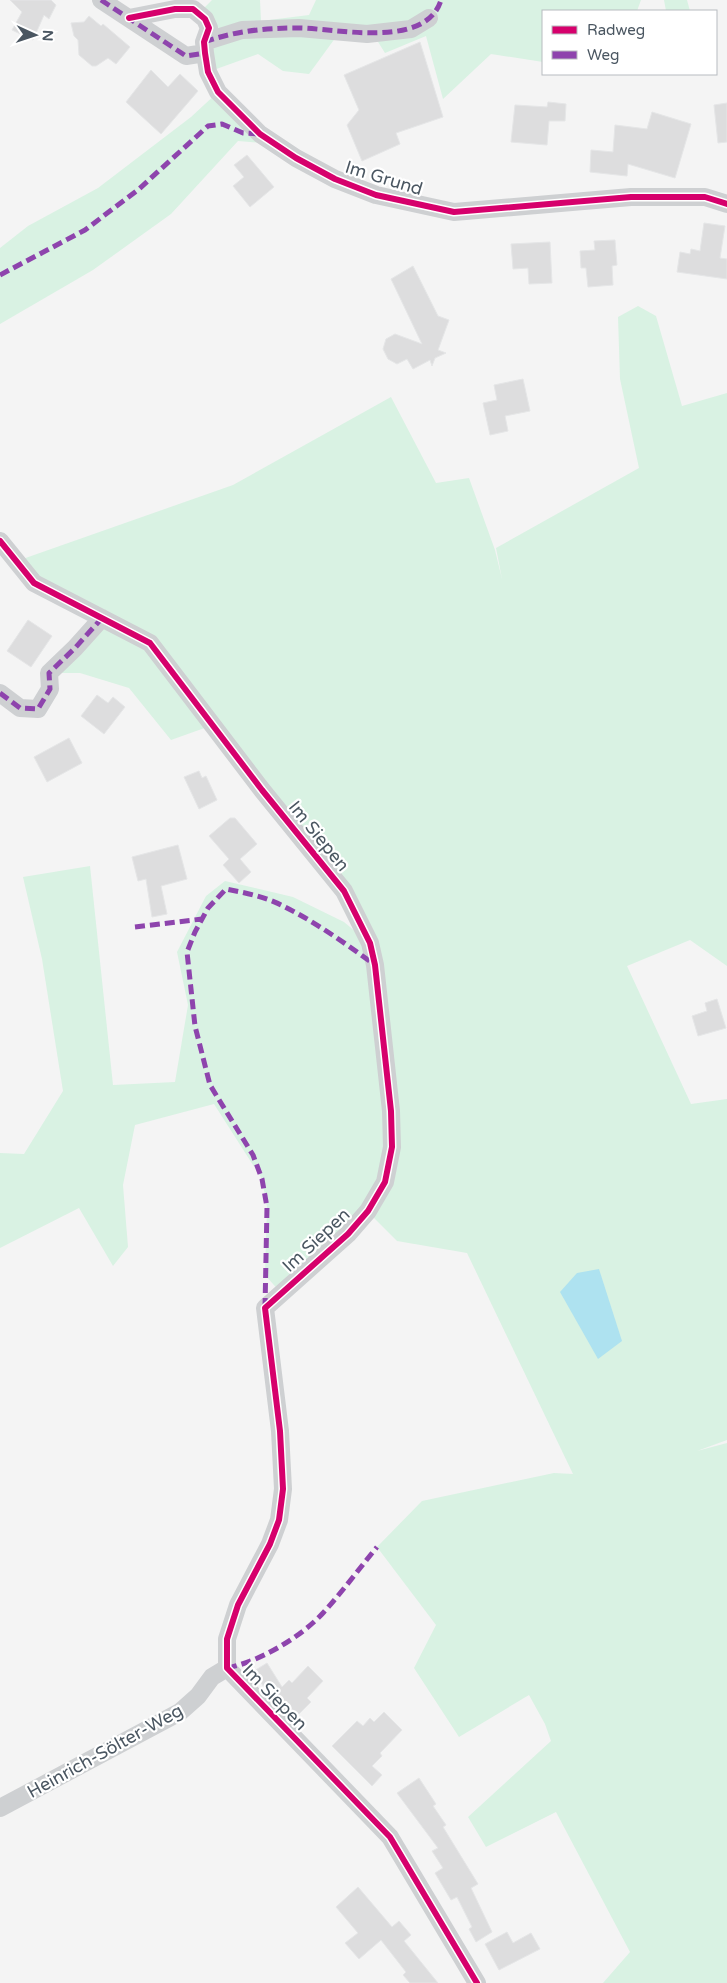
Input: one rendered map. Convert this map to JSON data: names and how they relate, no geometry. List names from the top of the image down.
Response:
{
  "streets": {
    "street": ["Im Grund", "Im Siepen", "Heinrich-Sölter-Weg"]
  },
  "crossings": [
    ["Im Siepen", "Heinrich-Sölter-Weg"]
  ],
  "legend": ["Radweg", "Weg"],
  "north": "right"
}
